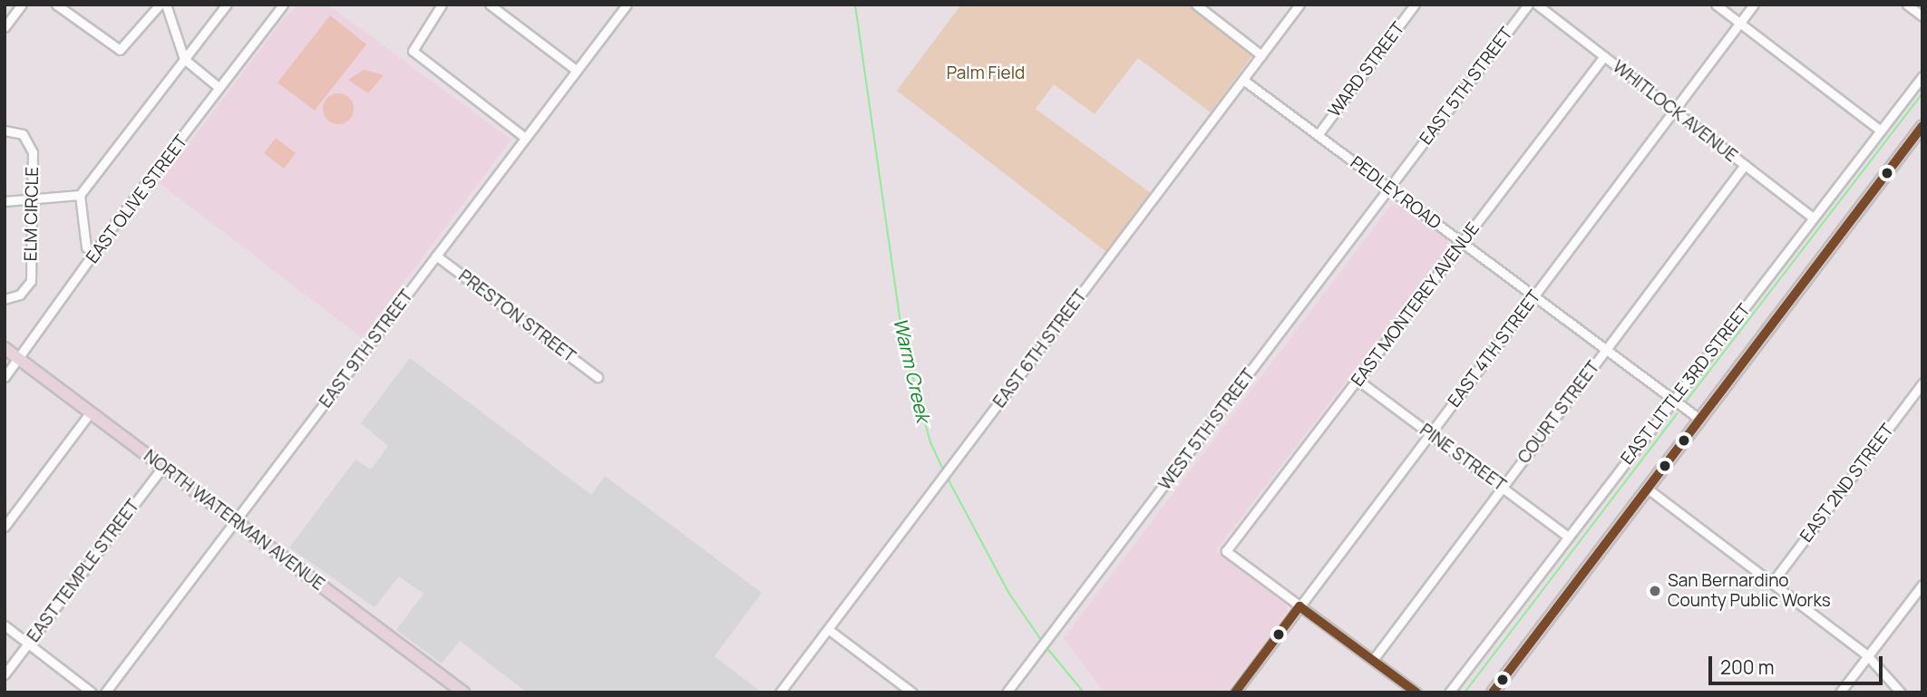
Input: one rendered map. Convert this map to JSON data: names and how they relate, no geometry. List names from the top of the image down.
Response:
{
  "streets": {
    "main road": ["NORTH WATERMAN AVENUE"],
    "street": [
      "WARD STREET",
      "EAST 5TH STREET",
      "WHITLOCK AVENUE",
      "PEDLEY ROAD",
      "EAST OLIVE STREET",
      "ELM CIRCLE",
      "EAST MONTEREY AVENUE",
      "PRESTON STREET",
      "EAST 9TH STREET",
      "EAST 6TH STREET",
      "EAST 4TH STREET",
      "EAST LITTLE 3RD STREET",
      "COURT STREET",
      "WEST 5TH STREET",
      "PINE STREET",
      "EAST 2ND STREET",
      "EAST TEMPLE STREET"
    ]
  },
  "crossings": [
    ["WARD STREET", "PEDLEY ROAD"],
    ["EAST 5TH STREET", "WEST 5TH STREET"],
    ["WHITLOCK AVENUE", "EAST MONTEREY AVENUE"],
    ["WHITLOCK AVENUE", "EAST 4TH STREET"],
    ["WHITLOCK AVENUE", "EAST LITTLE 3RD STREET"],
    ["WHITLOCK AVENUE", "COURT STREET"],
    ["PEDLEY ROAD", "EAST MONTEREY AVENUE"],
    ["PEDLEY ROAD", "EAST 6TH STREET"],
    ["PEDLEY ROAD", "EAST 4TH STREET"],
    ["PEDLEY ROAD", "EAST LITTLE 3RD STREET"],
    ["PEDLEY ROAD", "COURT STREET"],
    ["PEDLEY ROAD", "WEST 5TH STREET"],
    ["EAST OLIVE STREET", "NORTH WATERMAN AVENUE"],
    ["EAST MONTEREY AVENUE", "EAST 4TH STREET"],
    ["EAST MONTEREY AVENUE", "PINE STREET"],
    ["PRESTON STREET", "EAST 9TH STREET"],
    ["EAST 9TH STREET", "NORTH WATERMAN AVENUE"],
    ["EAST 4TH STREET", "PINE STREET"],
    ["EAST LITTLE 3RD STREET", "PINE STREET"],
    ["COURT STREET", "PINE STREET"],
    ["NORTH WATERMAN AVENUE", "EAST TEMPLE STREET"]
  ],
  "water": ["Warm Creek"],
  "parks": ["Palm Field"],
  "places": ["San Bernardino County Public Works"],
  "scale_bar": "200 m"
}
